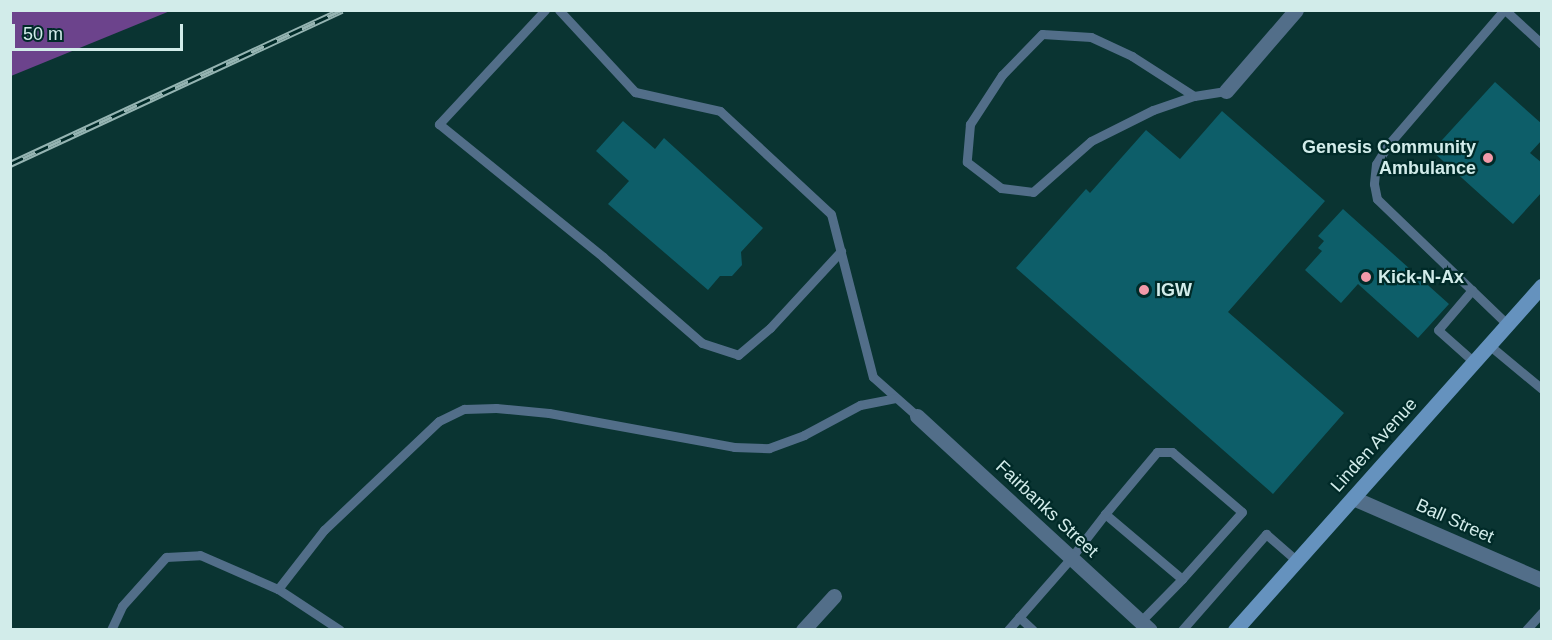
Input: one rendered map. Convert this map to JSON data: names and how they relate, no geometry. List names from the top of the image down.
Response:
{
  "streets": {
    "main road": ["Linden Avenue"],
    "street": ["Fairbanks Street", "Ball Street"]
  },
  "crossings": [
    ["Linden Avenue", "Ball Street"]
  ],
  "places": ["Genesis Community Ambulance", "Kick-N-Ax", "IGW"],
  "scale_bar": "50 m"
}
